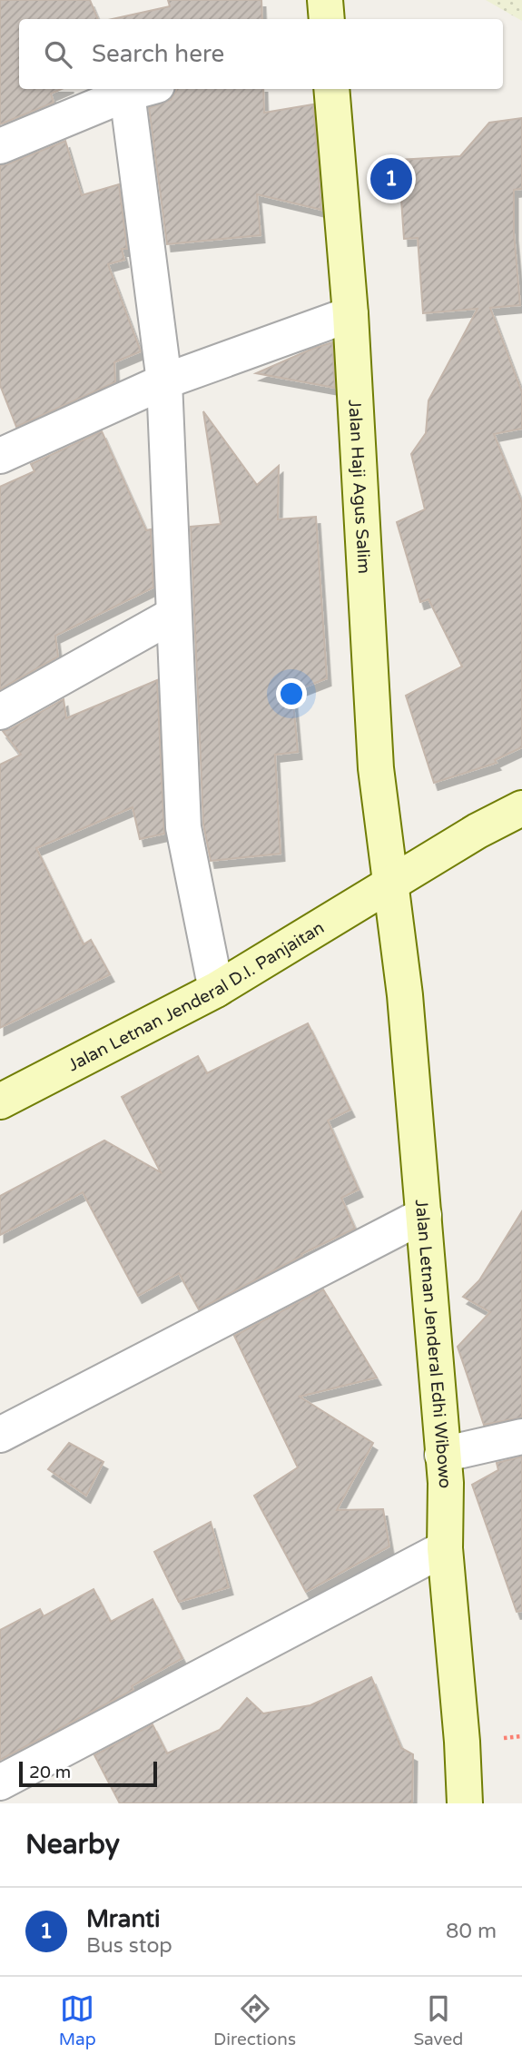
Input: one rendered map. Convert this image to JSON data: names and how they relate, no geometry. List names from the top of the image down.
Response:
{
  "streets": {
    "street": ["Jalan Haji Agus Salim", "Jalan Letnan Jenderal D.I. Panjaitan", "Jalan Letnan Jenderal Edhi Wibowo"]
  },
  "crossings": [
    ["Jalan Haji Agus Salim", "Jalan Letnan Jenderal D.I. Panjaitan"],
    ["Jalan Haji Agus Salim", "Jalan Letnan Jenderal Edhi Wibowo"],
    ["Jalan Letnan Jenderal D.I. Panjaitan", "Jalan Letnan Jenderal Edhi Wibowo"]
  ],
  "scale_bar": "20 m",
  "page": {
    "search": "Search here",
    "pins": "1",
    "scale": "20 m",
    "heading": "Nearby",
    "list": [
      {
        "mark": "1",
        "name": "Mranti",
        "note": "Bus stop",
        "value": "80 m"
      }
    ],
    "nav": ["Map", "Directions", "Saved"]
  }
}
